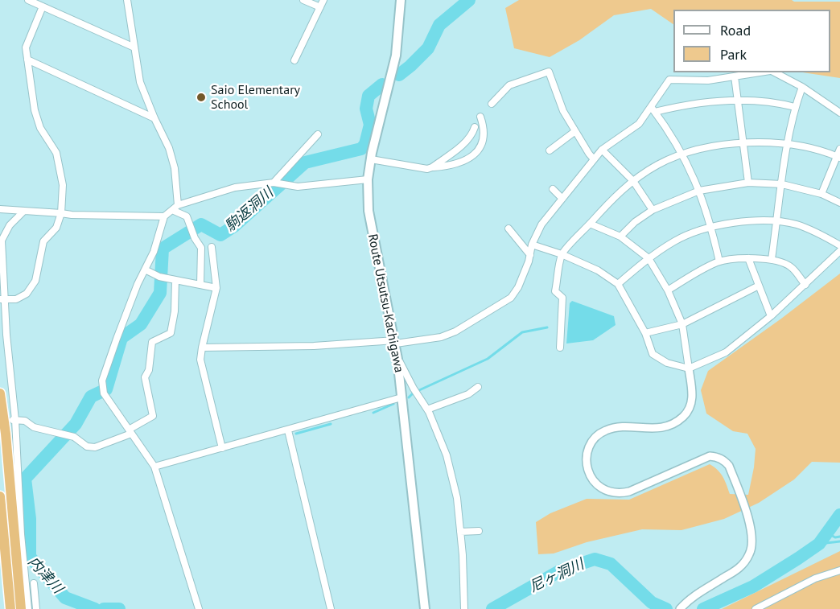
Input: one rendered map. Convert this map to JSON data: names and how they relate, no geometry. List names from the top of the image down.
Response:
{
  "streets": {
    "main road": ["Route Utsutsu-Kachigawa"]
  },
  "water": ["駒返洞川", "内津川", "尼ヶ洞川"],
  "places": ["Saio Elementary School"],
  "legend": ["Road", "Park"]
}
